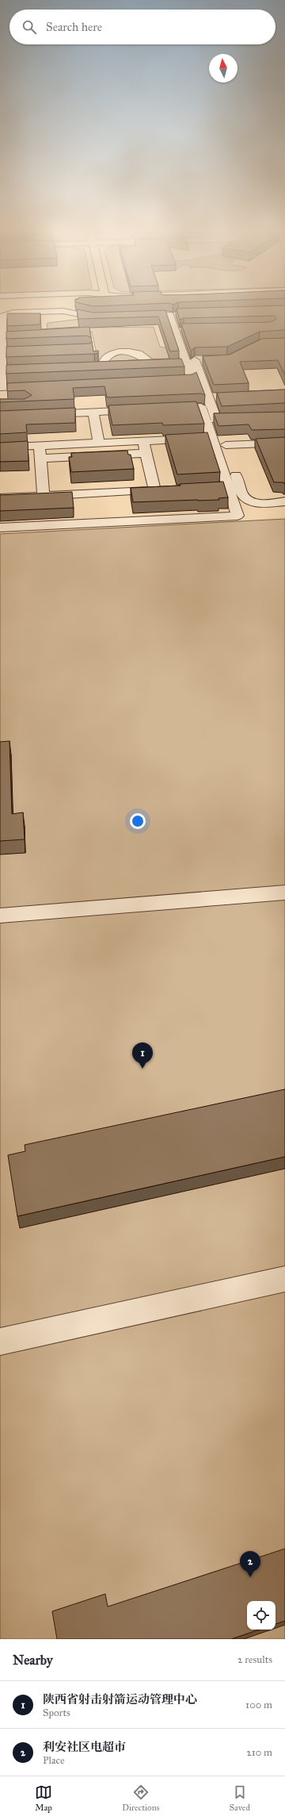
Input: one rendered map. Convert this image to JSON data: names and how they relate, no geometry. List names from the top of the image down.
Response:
{
  "north": "top",
  "page": {
    "search": "Search here",
    "pins": ["1", "2"],
    "heading": ["Nearby", "2 results"],
    "list": [
      {
        "mark": "1",
        "name": "陕西省射击射箭运动管理中心",
        "note": "Sports",
        "value": "100 m"
      },
      {
        "mark": "2",
        "name": "利安社区电超市",
        "note": "Place",
        "value": "210 m"
      }
    ],
    "nav": ["Map", "Directions", "Saved"]
  }
}
